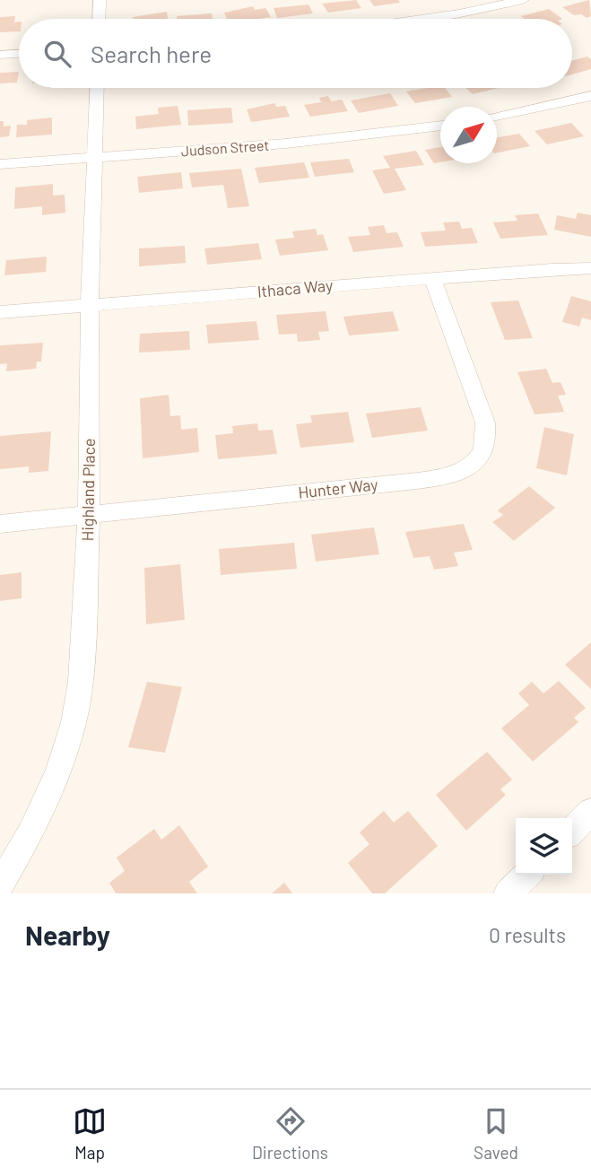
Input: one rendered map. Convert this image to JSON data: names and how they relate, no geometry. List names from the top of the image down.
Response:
{
  "streets": {
    "street": [
      "Judson Street",
      "Ithaca Way",
      "Hunter Way",
      "Highland Place"
    ]
  },
  "crossings": [
    ["Judson Street", "Highland Place"],
    ["Ithaca Way", "Hunter Way"],
    ["Ithaca Way", "Highland Place"],
    ["Hunter Way", "Highland Place"]
  ],
  "north": "top right",
  "page": {
    "search": "Search here",
    "heading": ["Nearby", "0 results"],
    "nav": ["Map", "Directions", "Saved"]
  }
}
